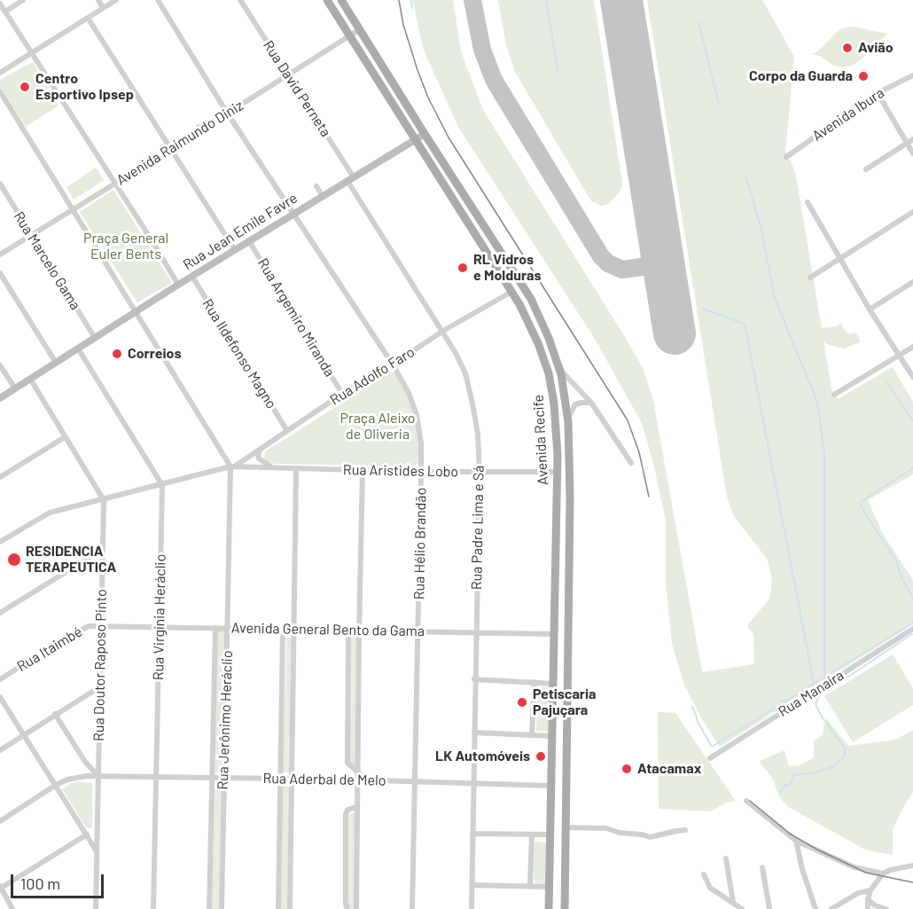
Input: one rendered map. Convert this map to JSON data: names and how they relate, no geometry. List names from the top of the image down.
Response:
{
  "streets": {
    "main road": ["Rua Jean Emile Favre", "Avenida Recife"],
    "street": [
      "Rua David Perneta",
      "Avenida Ibura",
      "Avenida Raimundo Diniz",
      "Rua Marcelo Gama",
      "Rua Argemiro Miranda",
      "Rua Ildefonso Magno",
      "Rua Adolfo Faro",
      "Rua Aristides Lobo",
      "Rua Padre Lima e Sá",
      "Rua Hélio Brandão",
      "Rua Virgínia Heráclio",
      "Avenida General Bento da Gama",
      "Rua Itaimbé",
      "Rua Doutor Raposo Pinto",
      "Rua Manaíra",
      "Rua Jerônimo Heráclio",
      "Rua Aderbal de Melo"
    ]
  },
  "crossings": [
    ["Rua David Perneta", "Avenida Raimundo Diniz"],
    ["Rua David Perneta", "Rua Jean Emile Favre"],
    ["Rua David Perneta", "Rua Padre Lima e Sá"],
    ["Avenida Raimundo Diniz", "Rua Marcelo Gama"],
    ["Avenida Raimundo Diniz", "Avenida Recife"],
    ["Avenida Raimundo Diniz", "Rua Hélio Brandão"],
    ["Rua Jean Emile Favre", "Rua Marcelo Gama"],
    ["Rua Jean Emile Favre", "Rua Argemiro Miranda"],
    ["Rua Jean Emile Favre", "Rua Ildefonso Magno"],
    ["Rua Jean Emile Favre", "Avenida Recife"],
    ["Rua Jean Emile Favre", "Rua Padre Lima e Sá"],
    ["Rua Jean Emile Favre", "Rua Hélio Brandão"],
    ["Rua Argemiro Miranda", "Rua Adolfo Faro"],
    ["Rua Ildefonso Magno", "Rua Adolfo Faro"],
    ["Rua Adolfo Faro", "Avenida Recife"],
    ["Rua Adolfo Faro", "Rua Aristides Lobo"],
    ["Rua Adolfo Faro", "Rua Padre Lima e Sá"],
    ["Rua Adolfo Faro", "Rua Hélio Brandão"],
    ["Rua Adolfo Faro", "Rua Jerônimo Heráclio"],
    ["Avenida Recife", "Rua Aristides Lobo"],
    ["Avenida Recife", "Avenida General Bento da Gama"],
    ["Avenida Recife", "Rua Aderbal de Melo"],
    ["Rua Aristides Lobo", "Rua Padre Lima e Sá"],
    ["Rua Aristides Lobo", "Rua Hélio Brandão"],
    ["Rua Aristides Lobo", "Rua Jerônimo Heráclio"],
    ["Rua Padre Lima e Sá", "Avenida General Bento da Gama"],
    ["Rua Padre Lima e Sá", "Rua Aderbal de Melo"],
    ["Rua Hélio Brandão", "Avenida General Bento da Gama"],
    ["Rua Hélio Brandão", "Rua Aderbal de Melo"],
    ["Rua Virgínia Heráclio", "Avenida General Bento da Gama"],
    ["Rua Virgínia Heráclio", "Rua Aderbal de Melo"],
    ["Avenida General Bento da Gama", "Rua Itaimbé"],
    ["Avenida General Bento da Gama", "Rua Doutor Raposo Pinto"],
    ["Avenida General Bento da Gama", "Rua Jerônimo Heráclio"],
    ["Rua Itaimbé", "Rua Doutor Raposo Pinto"],
    ["Rua Doutor Raposo Pinto", "Rua Aderbal de Melo"],
    ["Rua Jerônimo Heráclio", "Rua Aderbal de Melo"]
  ],
  "parks": ["Praça General Euler Bents", "Praça Aleixo de Oliveria"],
  "places": [
    "Avião",
    "Corpo da Guarda",
    "Centro Esportivo Ipsep",
    "RL Vidros e Molduras",
    "Correios",
    "RESIDENCIA TERAPEUTICA",
    "Petiscaria Pajuçara",
    "LK Automóveis",
    "Atacamax"
  ],
  "scale_bar": "100 m"
}
